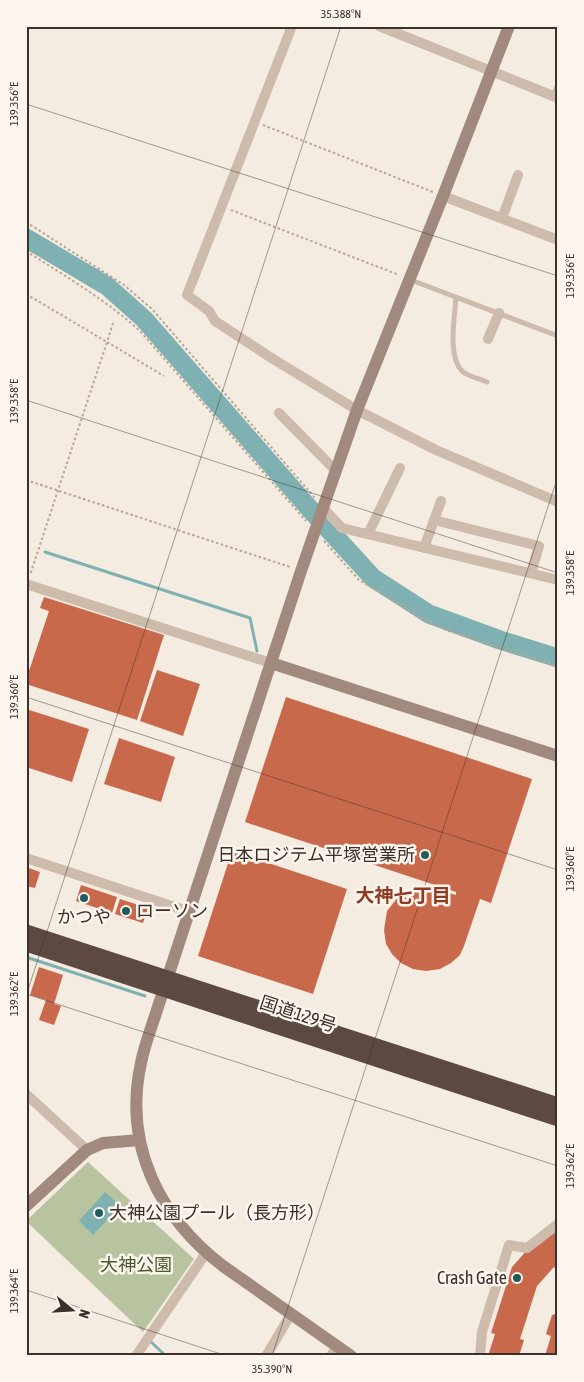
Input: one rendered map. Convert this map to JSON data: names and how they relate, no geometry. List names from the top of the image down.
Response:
{
  "streets": {
    "highway": ["国道129号"]
  },
  "districts": ["大神七丁目"],
  "parks": ["大神公園"],
  "places": [
    "日本ロジテム平塚営業所",
    "かつや",
    "ローソン",
    "大神公園プール（長方形）",
    "Crash Gate"
  ],
  "north": "right",
  "coordinates": [
    "35.388°N",
    "139.356°E",
    "139.358°E",
    "139.360°E",
    "139.362°E",
    "139.364°E",
    "35.390°N"
  ]
}
